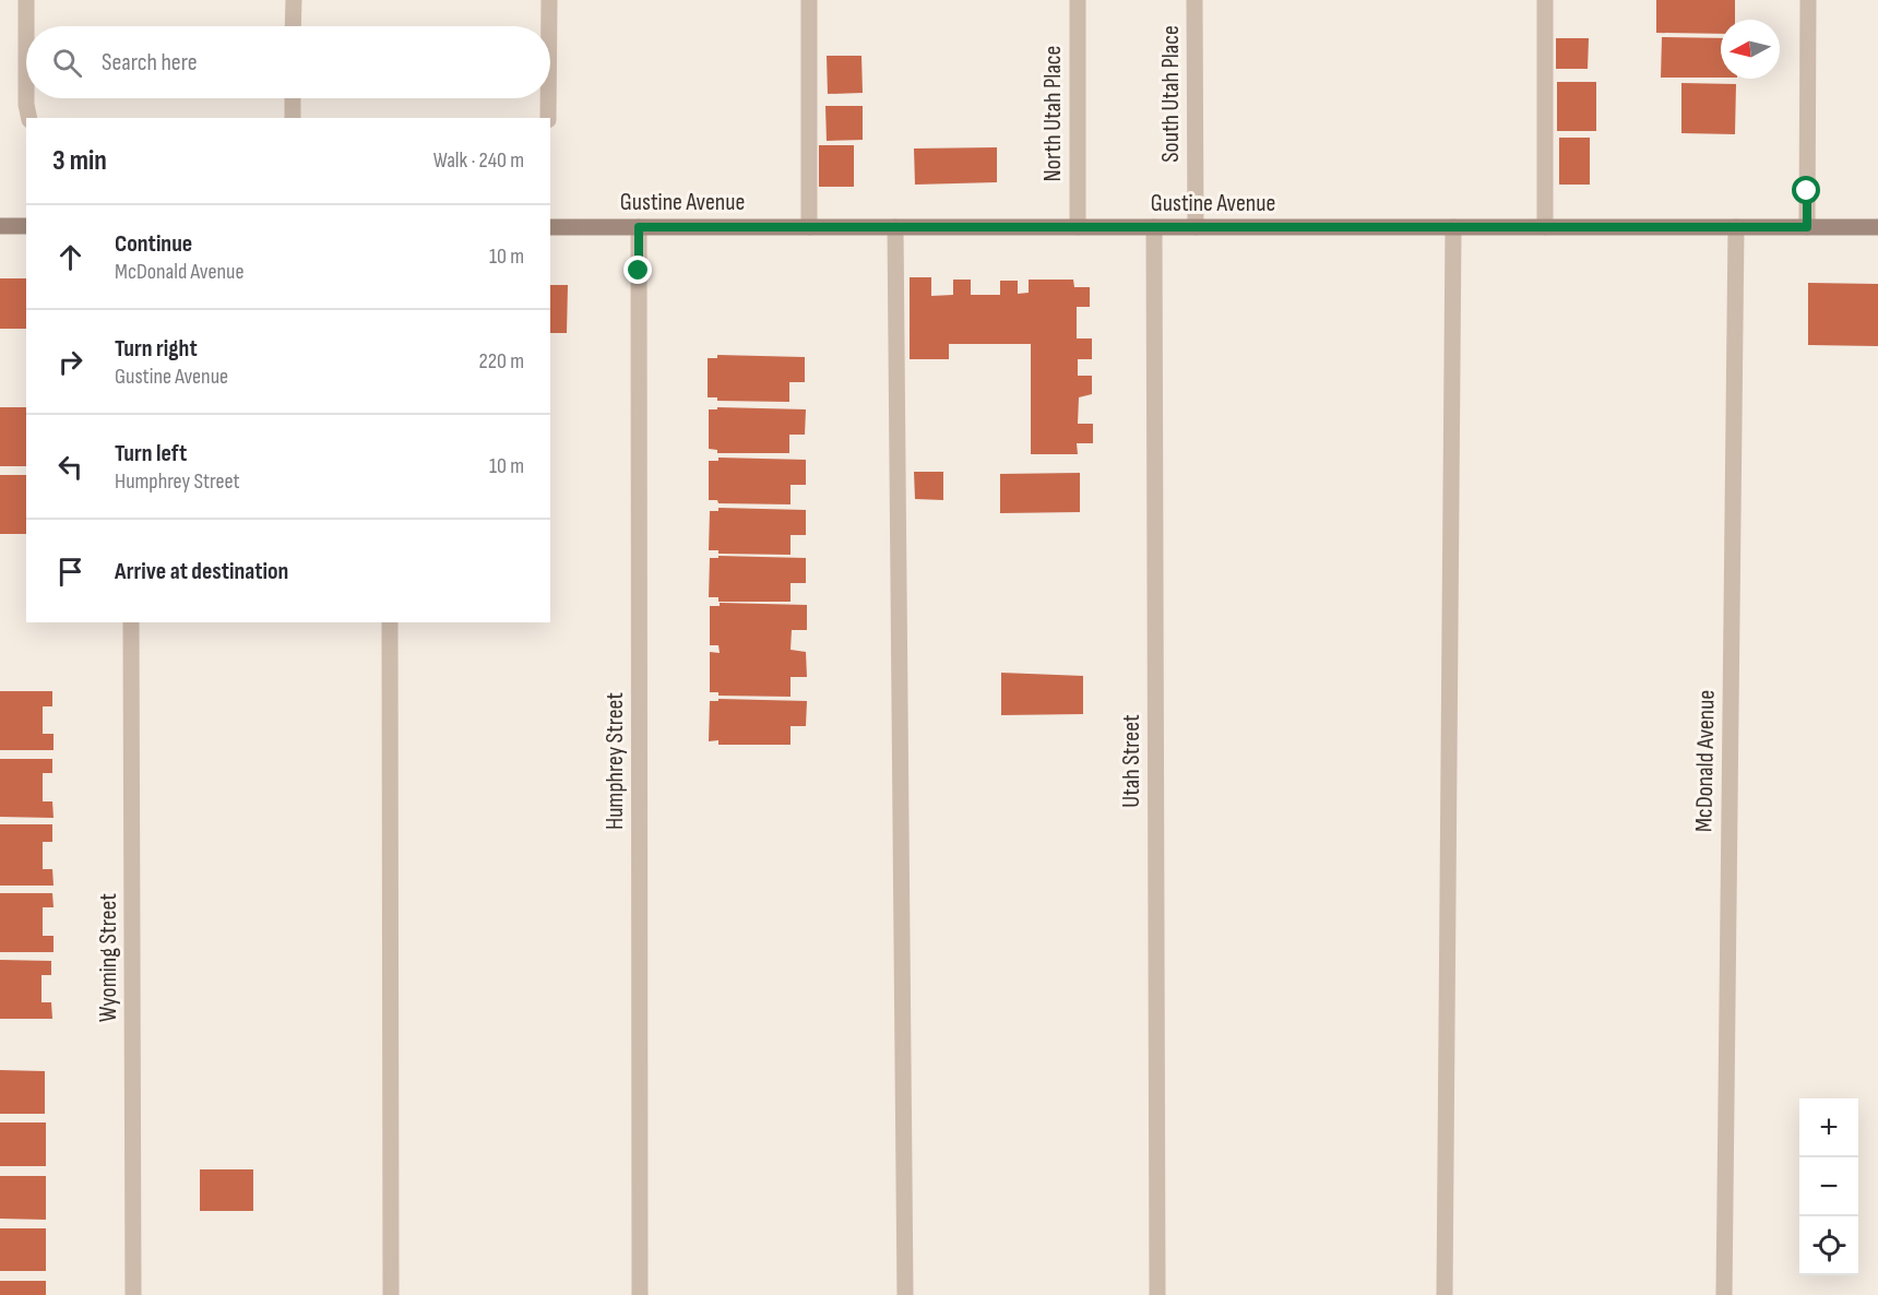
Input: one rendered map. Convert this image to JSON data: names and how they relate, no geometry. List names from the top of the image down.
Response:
{
  "streets": {
    "street": [
      "South Utah Place",
      "North Utah Place",
      "Gustine Avenue",
      "Humphrey Street",
      "Utah Street",
      "McDonald Avenue",
      "Wyoming Street"
    ]
  },
  "crossings": [
    ["South Utah Place", "Gustine Avenue"],
    ["North Utah Place", "Gustine Avenue"],
    ["Gustine Avenue", "Humphrey Street"],
    ["Gustine Avenue", "Utah Street"],
    ["Gustine Avenue", "McDonald Avenue"]
  ],
  "north": "left",
  "page": {
    "search": "Search here",
    "heading": ["3 min", "Walk · 240 m"],
    "list": [
      ["Continue", "McDonald Avenue", "10 m"],
      ["Turn right", "Gustine Avenue", "220 m"],
      ["Turn left", "Humphrey Street", "10 m"],
      "Arrive at destination"
    ],
    "map_buttons": ["+", "−"]
  }
}
